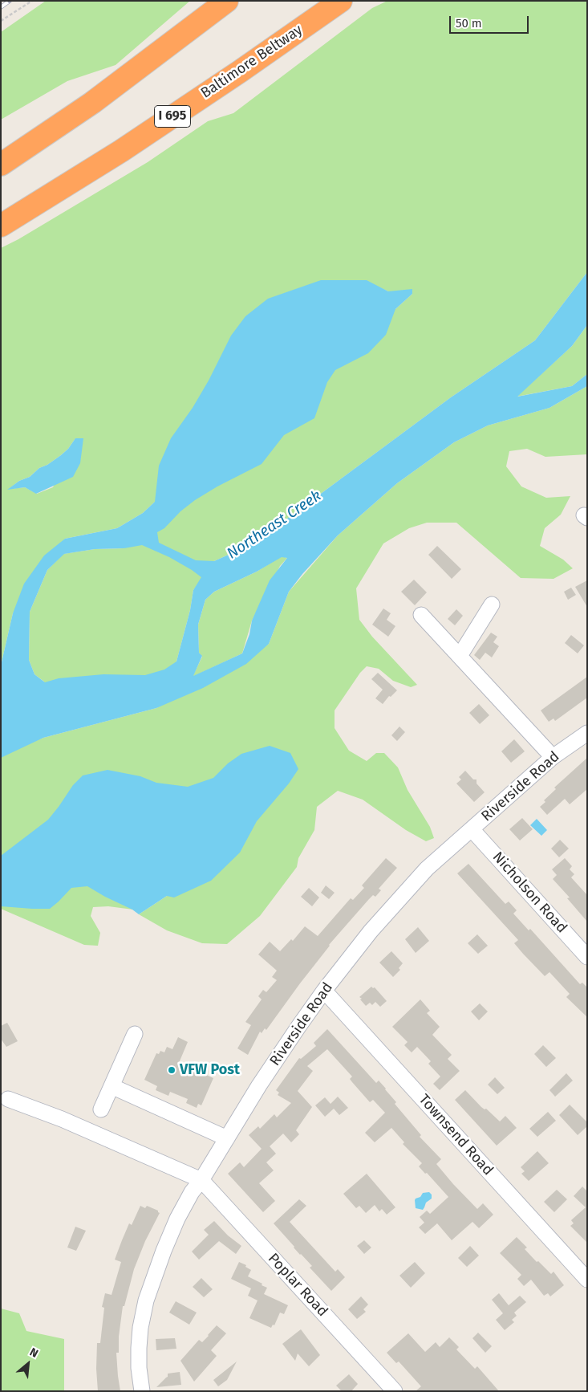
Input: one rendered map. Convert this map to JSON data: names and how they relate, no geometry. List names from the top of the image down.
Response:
{
  "streets": {
    "highway": ["Baltimore Beltway", "I 695"],
    "street": [
      "Riverside Road",
      "Nicholson Road",
      "Townsend Road",
      "Poplar Road"
    ]
  },
  "crossings": [
    ["Riverside Road", "Nicholson Road"],
    ["Riverside Road", "Townsend Road"],
    ["Riverside Road", "Poplar Road"]
  ],
  "water": ["Northeast Creek"],
  "places": ["VFW Post"],
  "scale_bar": "50 m",
  "north": "top right"
}
